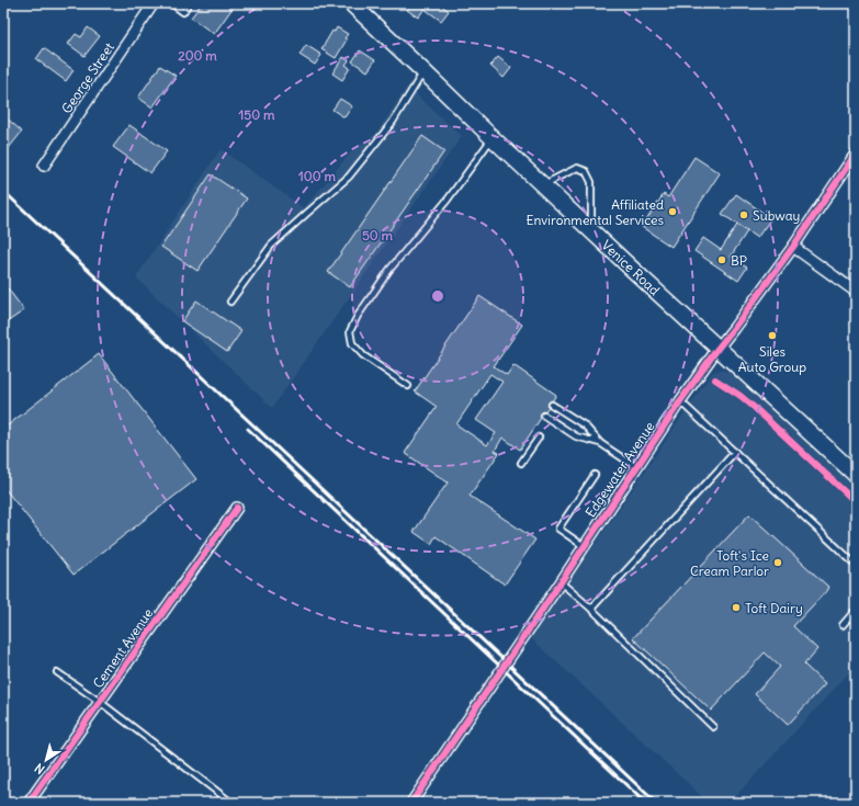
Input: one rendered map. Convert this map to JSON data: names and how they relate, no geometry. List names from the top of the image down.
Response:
{
  "streets": {
    "main road": ["Venice Road"],
    "street": ["George Street", "Edgewater Avenue", "Cement Avenue"]
  },
  "crossings": [
    ["Venice Road", "Edgewater Avenue"]
  ],
  "places": [
    "Affiliated Environmental Services",
    "Subway",
    "BP",
    "Siles Auto Group",
    "Toft's Ice Cream Parlor",
    "Toft Dairy"
  ],
  "north": "bottom left",
  "rings": [
    "200 m",
    "150 m",
    "100 m",
    "50 m"
  ]
}
